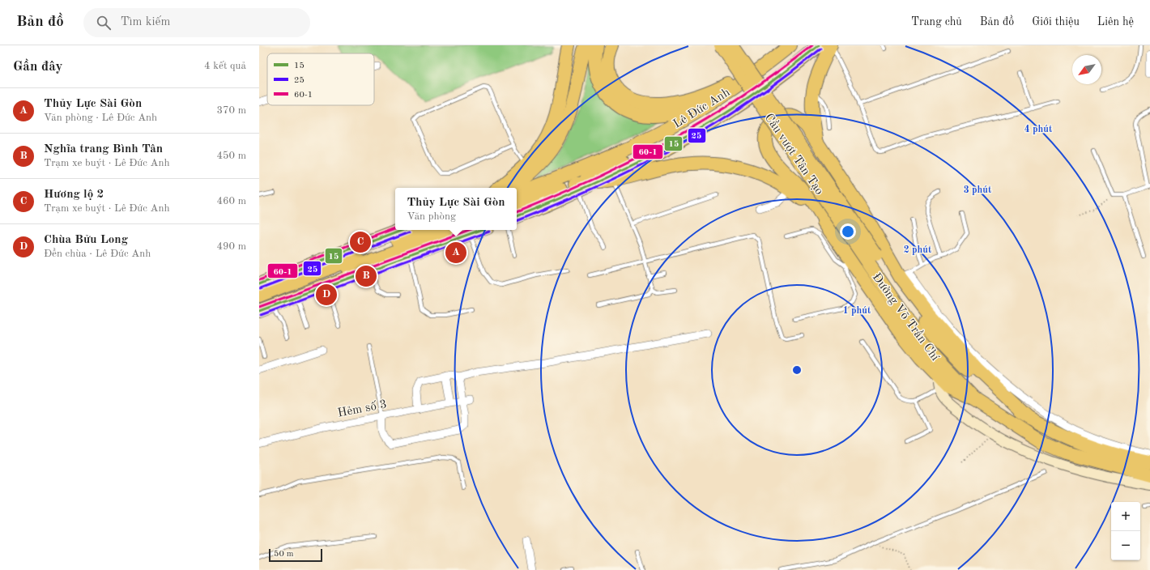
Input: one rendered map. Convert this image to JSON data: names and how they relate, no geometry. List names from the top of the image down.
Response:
{
  "streets": {
    "highway": ["Lê Đức Anh", "Cầu vượt Tân Tạo", "Đường Võ Trần Chí"],
    "street": ["Hẻm số 3"]
  },
  "crossings": [
    ["Cầu vượt Tân Tạo", "Đường Võ Trần Chí"]
  ],
  "lines": ["transit line 15", "transit line 60-1", "transit line 25"],
  "legend": ["15", "25", "60-1"],
  "scale_bar": "50 m",
  "north": "bottom left",
  "page": {
    "header": "Bản đồ",
    "search": "Tìm kiếm",
    "nav": [
      "Trang chủ",
      "Bản đồ",
      "Giới thiệu",
      "Liên hệ"
    ],
    "heading": ["Gần đây", "4 kết quả"],
    "list": [
      {
        "mark": "A",
        "name": "Thủy Lực Sài Gòn",
        "note": "Văn phòng · Lê Đức Anh",
        "value": "370 m"
      },
      {
        "mark": "B",
        "name": "Nghĩa trang Bình Tân",
        "note": "Trạm xe buýt · Lê Đức Anh",
        "value": "450 m"
      },
      {
        "mark": "C",
        "name": "Hương lộ 2",
        "note": "Trạm xe buýt · Lê Đức Anh",
        "value": "460 m"
      },
      {
        "mark": "D",
        "name": "Chùa Bửu Long",
        "note": "Đền chùa · Lê Đức Anh",
        "value": "490 m"
      }
    ],
    "popup": ["Thủy Lực Sài Gòn", "Văn phòng"],
    "pins": [
      "C",
      "A",
      "B",
      "D"
    ],
    "map_buttons": ["+", "−"],
    "scale": "50 m"
  },
  "rings": [
    "4 phút",
    "3 phút",
    "2 phút",
    "1 phút"
  ]
}
